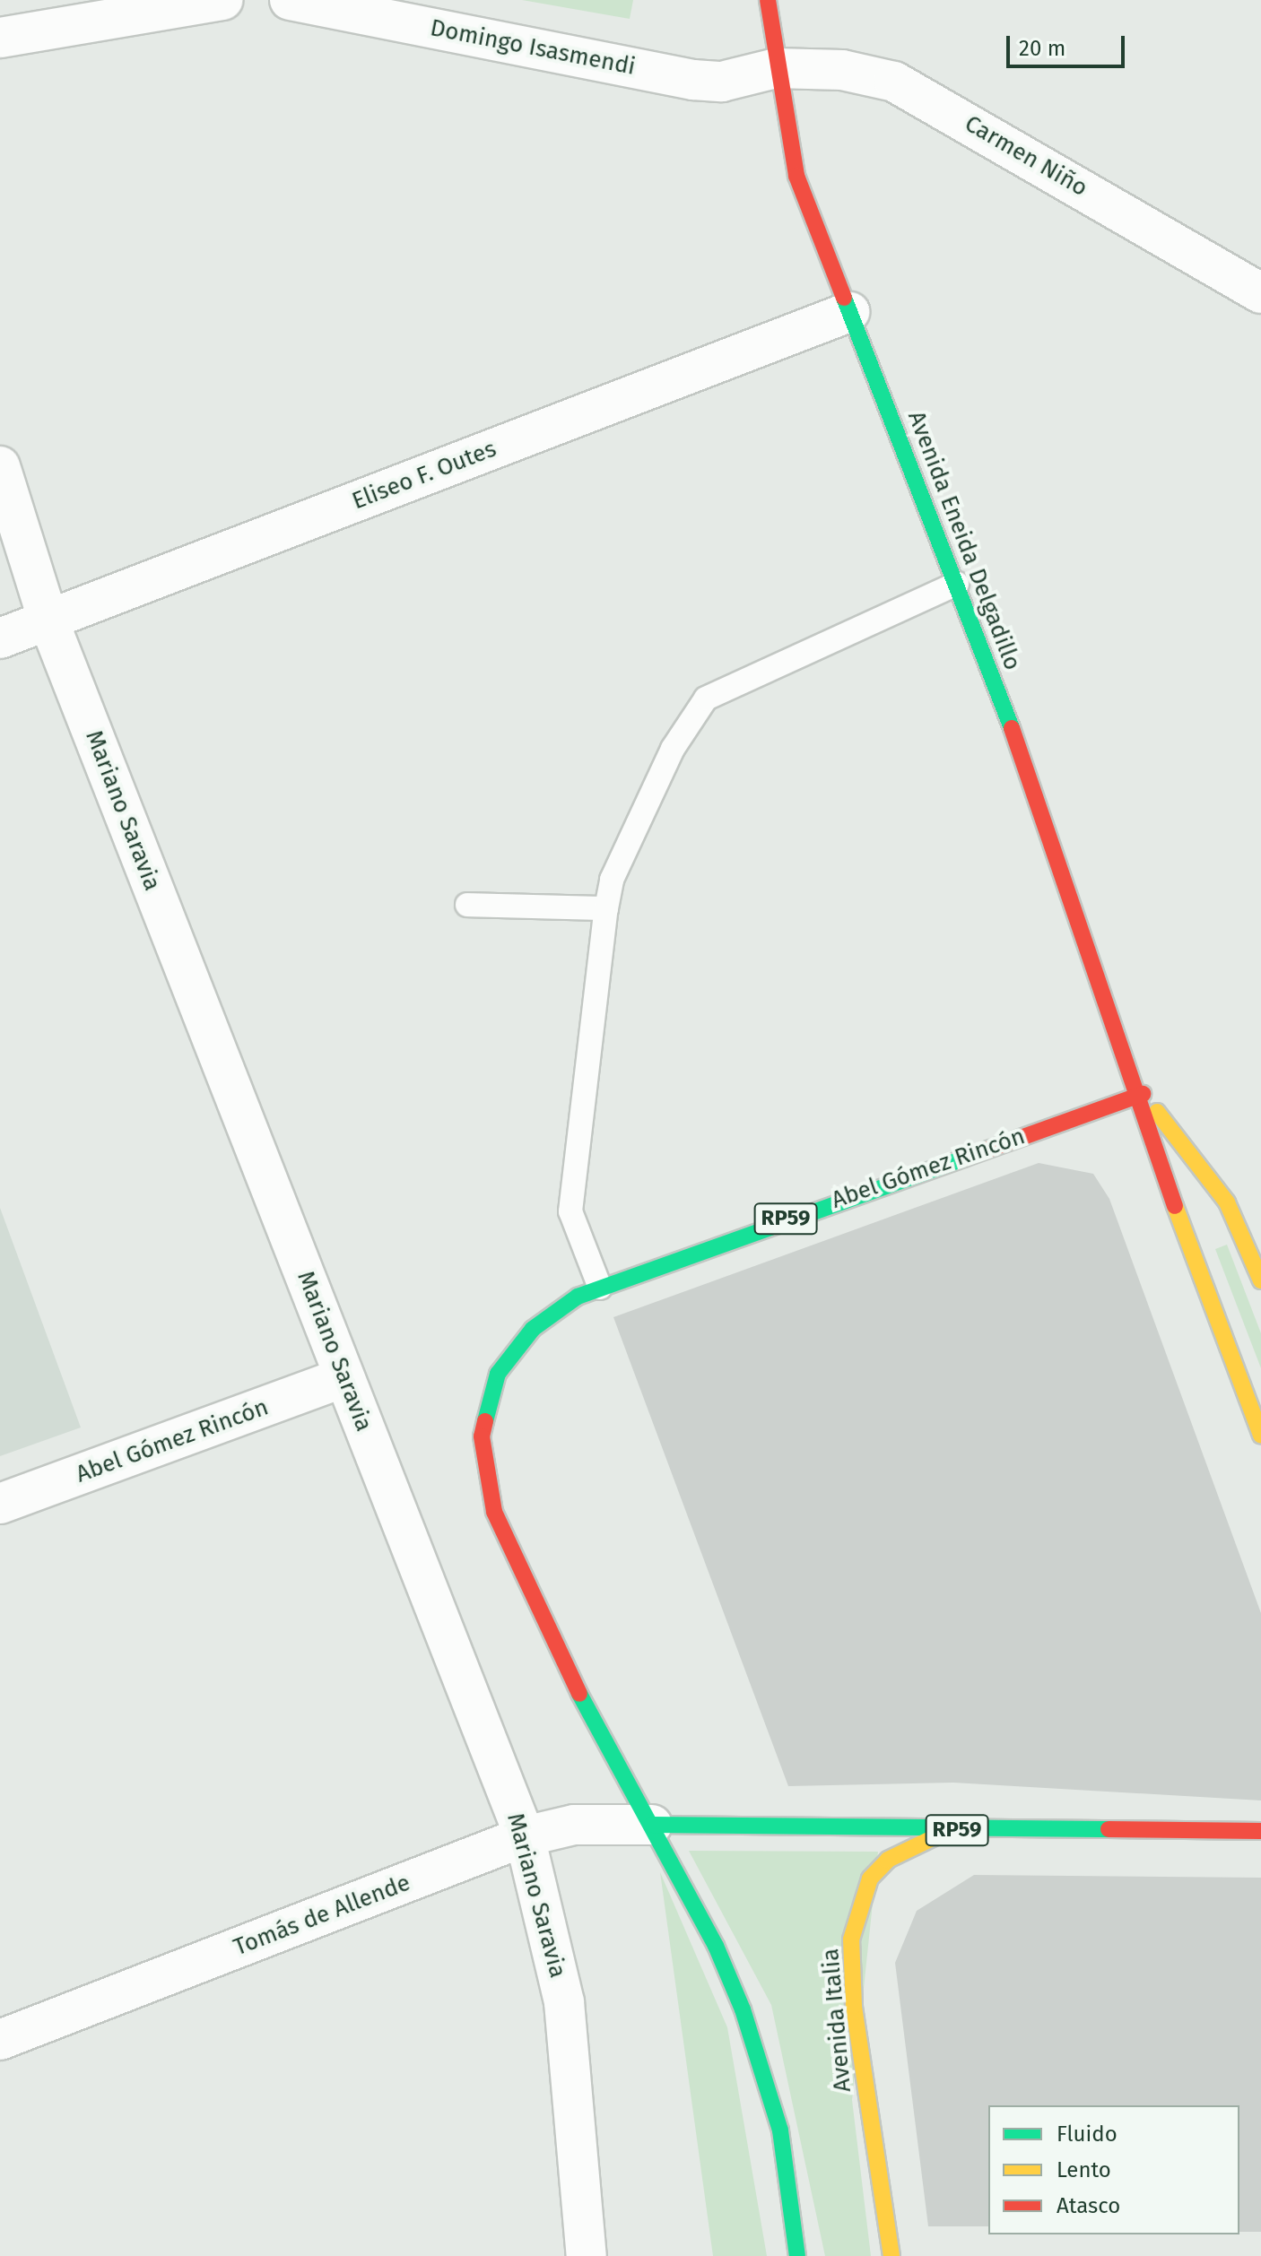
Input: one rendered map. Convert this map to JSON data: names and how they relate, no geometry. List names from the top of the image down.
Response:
{
  "streets": {
    "main road": [
      "Avenida Eneida Delgadillo",
      "Abel Gómez Rincón",
      "RP59",
      "Avenida Italia"
    ],
    "street": [
      "Domingo Isasmendi",
      "Carmen Niño",
      "Eliseo F. Outes",
      "Mariano Saravia",
      "Tomás de Allende"
    ]
  },
  "crossings": [
    ["Domingo Isasmendi", "Carmen Niño"],
    ["Domingo Isasmendi", "Avenida Eneida Delgadillo"],
    ["Carmen Niño", "Avenida Eneida Delgadillo"],
    ["Eliseo F. Outes", "Avenida Eneida Delgadillo"],
    ["Eliseo F. Outes", "Mariano Saravia"],
    ["Avenida Eneida Delgadillo", "Abel Gómez Rincón"],
    ["Mariano Saravia", "Abel Gómez Rincón"],
    ["Mariano Saravia", "Tomás de Allende"],
    ["Abel Gómez Rincón", "RP59"],
    ["Abel Gómez Rincón", "Tomás de Allende"],
    ["RP59", "Tomás de Allende"],
    ["RP59", "Avenida Italia"]
  ],
  "legend": ["Fluido", "Lento", "Atasco"],
  "scale_bar": "20 m"
}
